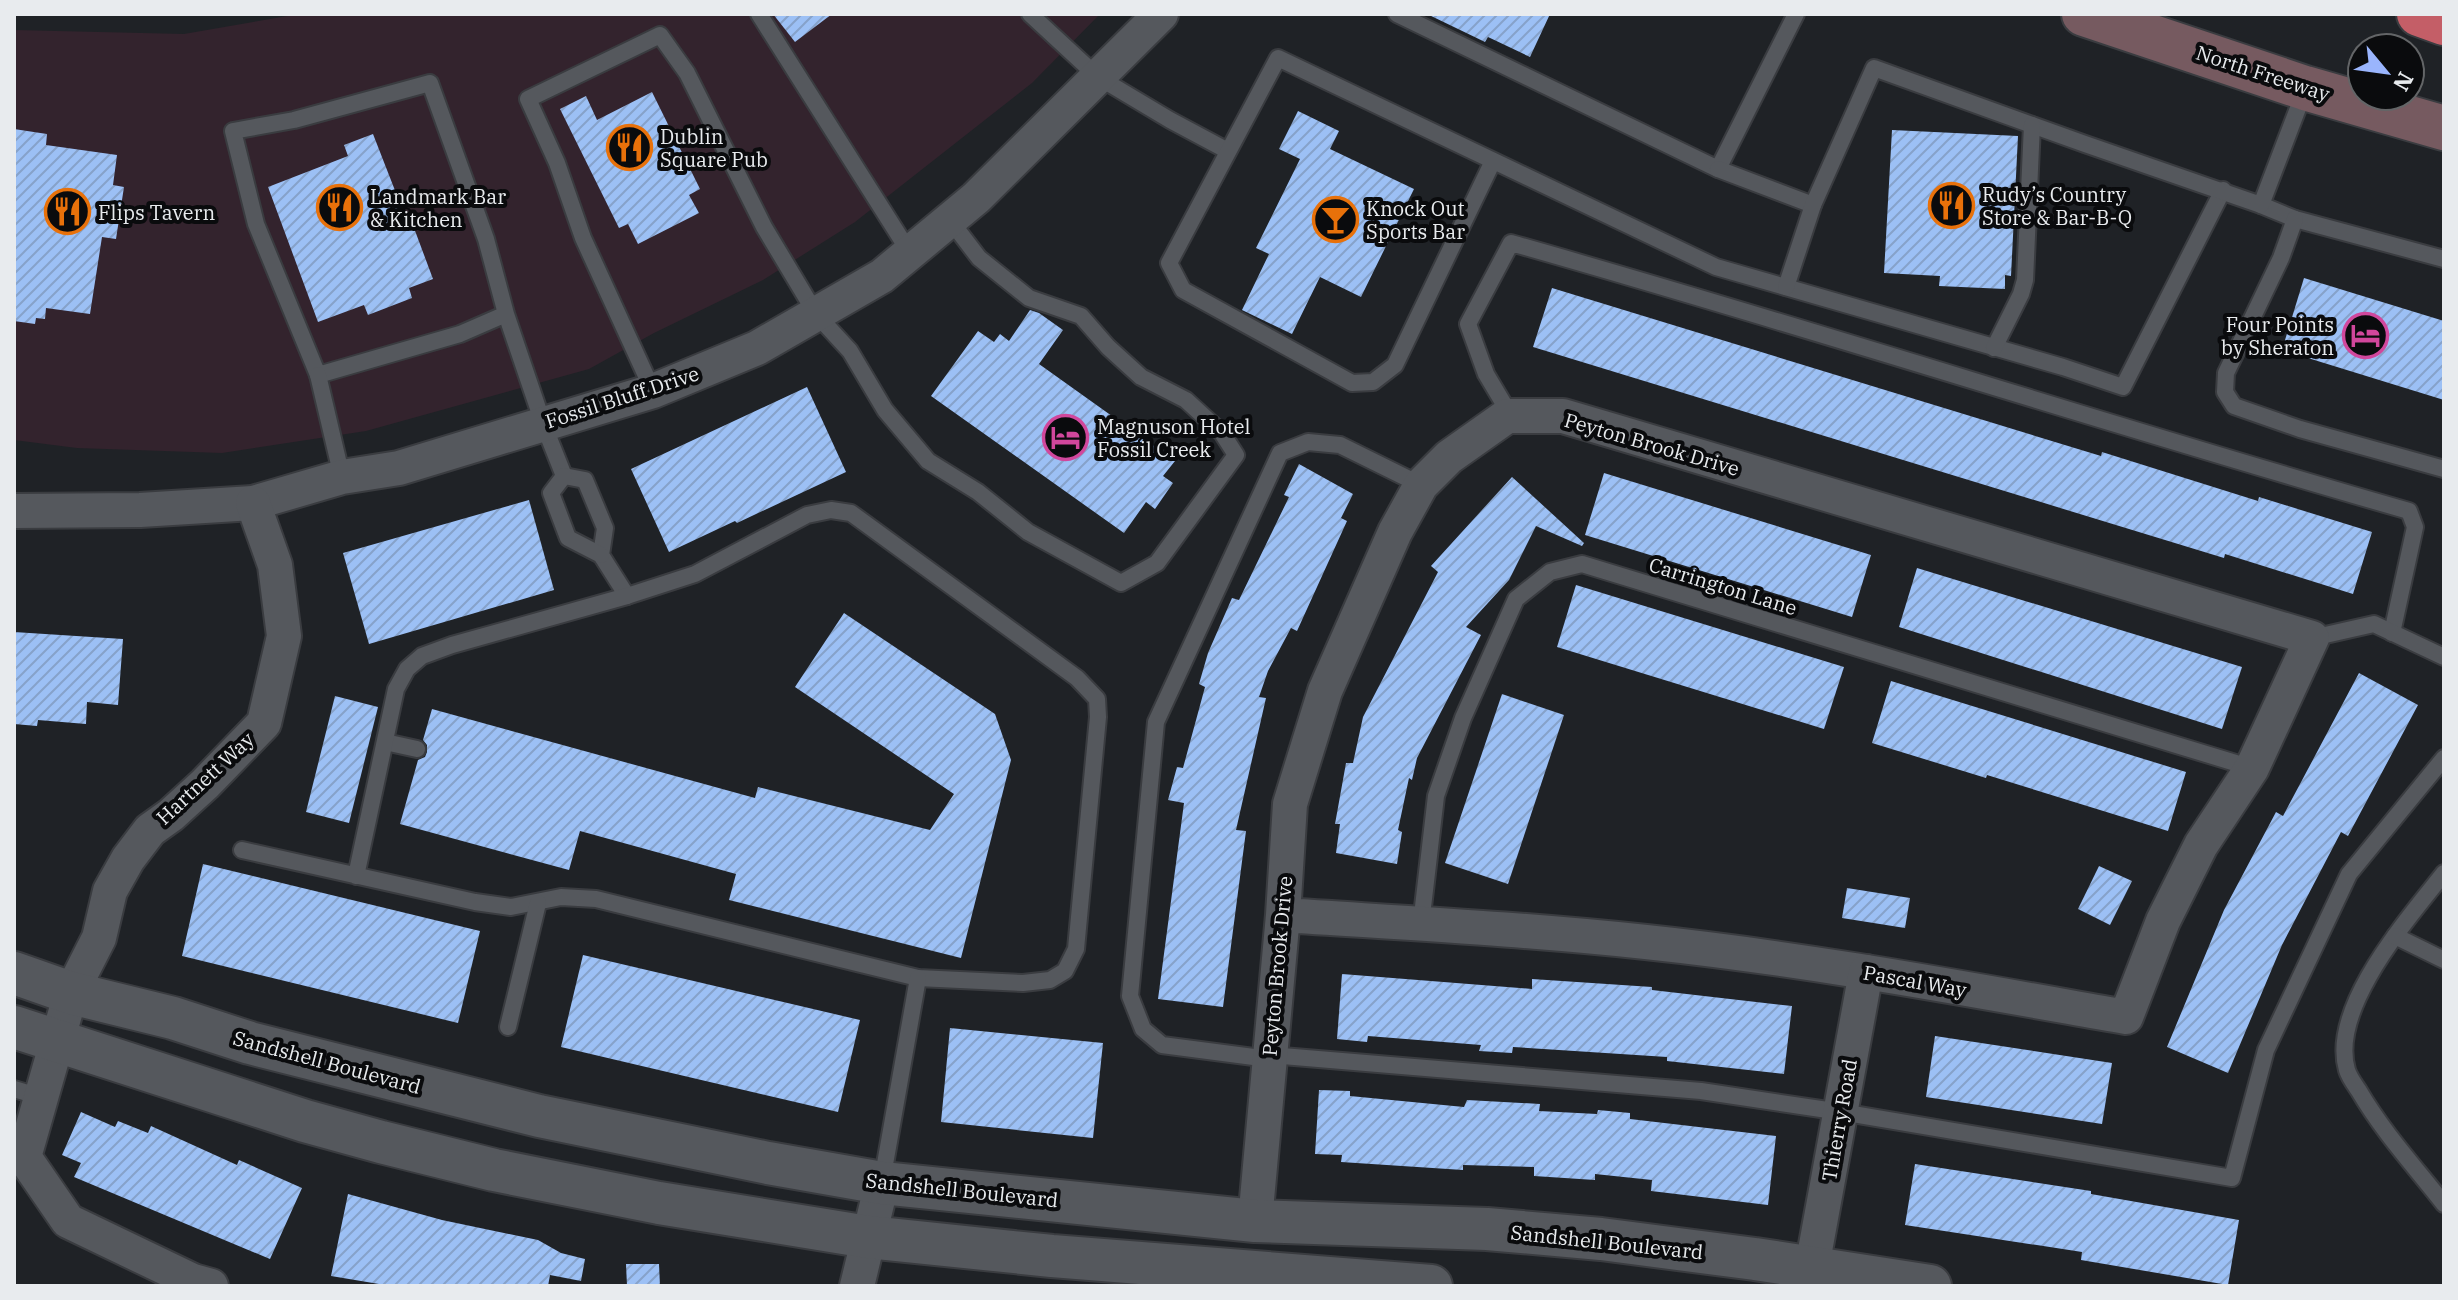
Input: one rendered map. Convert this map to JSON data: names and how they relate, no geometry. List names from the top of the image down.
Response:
{
  "streets": {
    "main road": ["North Freeway"],
    "street": [
      "Fossil Bluff Drive",
      "Peyton Brook Drive",
      "Hartnett Way",
      "Pascal Way",
      "Sandshell Boulevard",
      "Thierry Road"
    ],
    "lane": ["Carrington Lane"]
  },
  "crossings": [
    ["Fossil Bluff Drive", "Hartnett Way"],
    ["Peyton Brook Drive", "Pascal Way"],
    ["Peyton Brook Drive", "Sandshell Boulevard"],
    ["Carrington Lane", "Pascal Way"],
    ["Hartnett Way", "Sandshell Boulevard"],
    ["Pascal Way", "Thierry Road"],
    ["Sandshell Boulevard", "Thierry Road"]
  ],
  "places": {
    "restaurant": [
      "Dublin Square Pub",
      "Rudy’s Country Store & Bar-B-Q",
      "Landmark Bar & Kitchen",
      "Flips Tavern"
    ],
    "bar": ["Knock Out Sports Bar"],
    "hotel": ["Four Points by Sheraton", "Magnuson Hotel Fossil Creek"]
  },
  "north": "bottom right"
}
